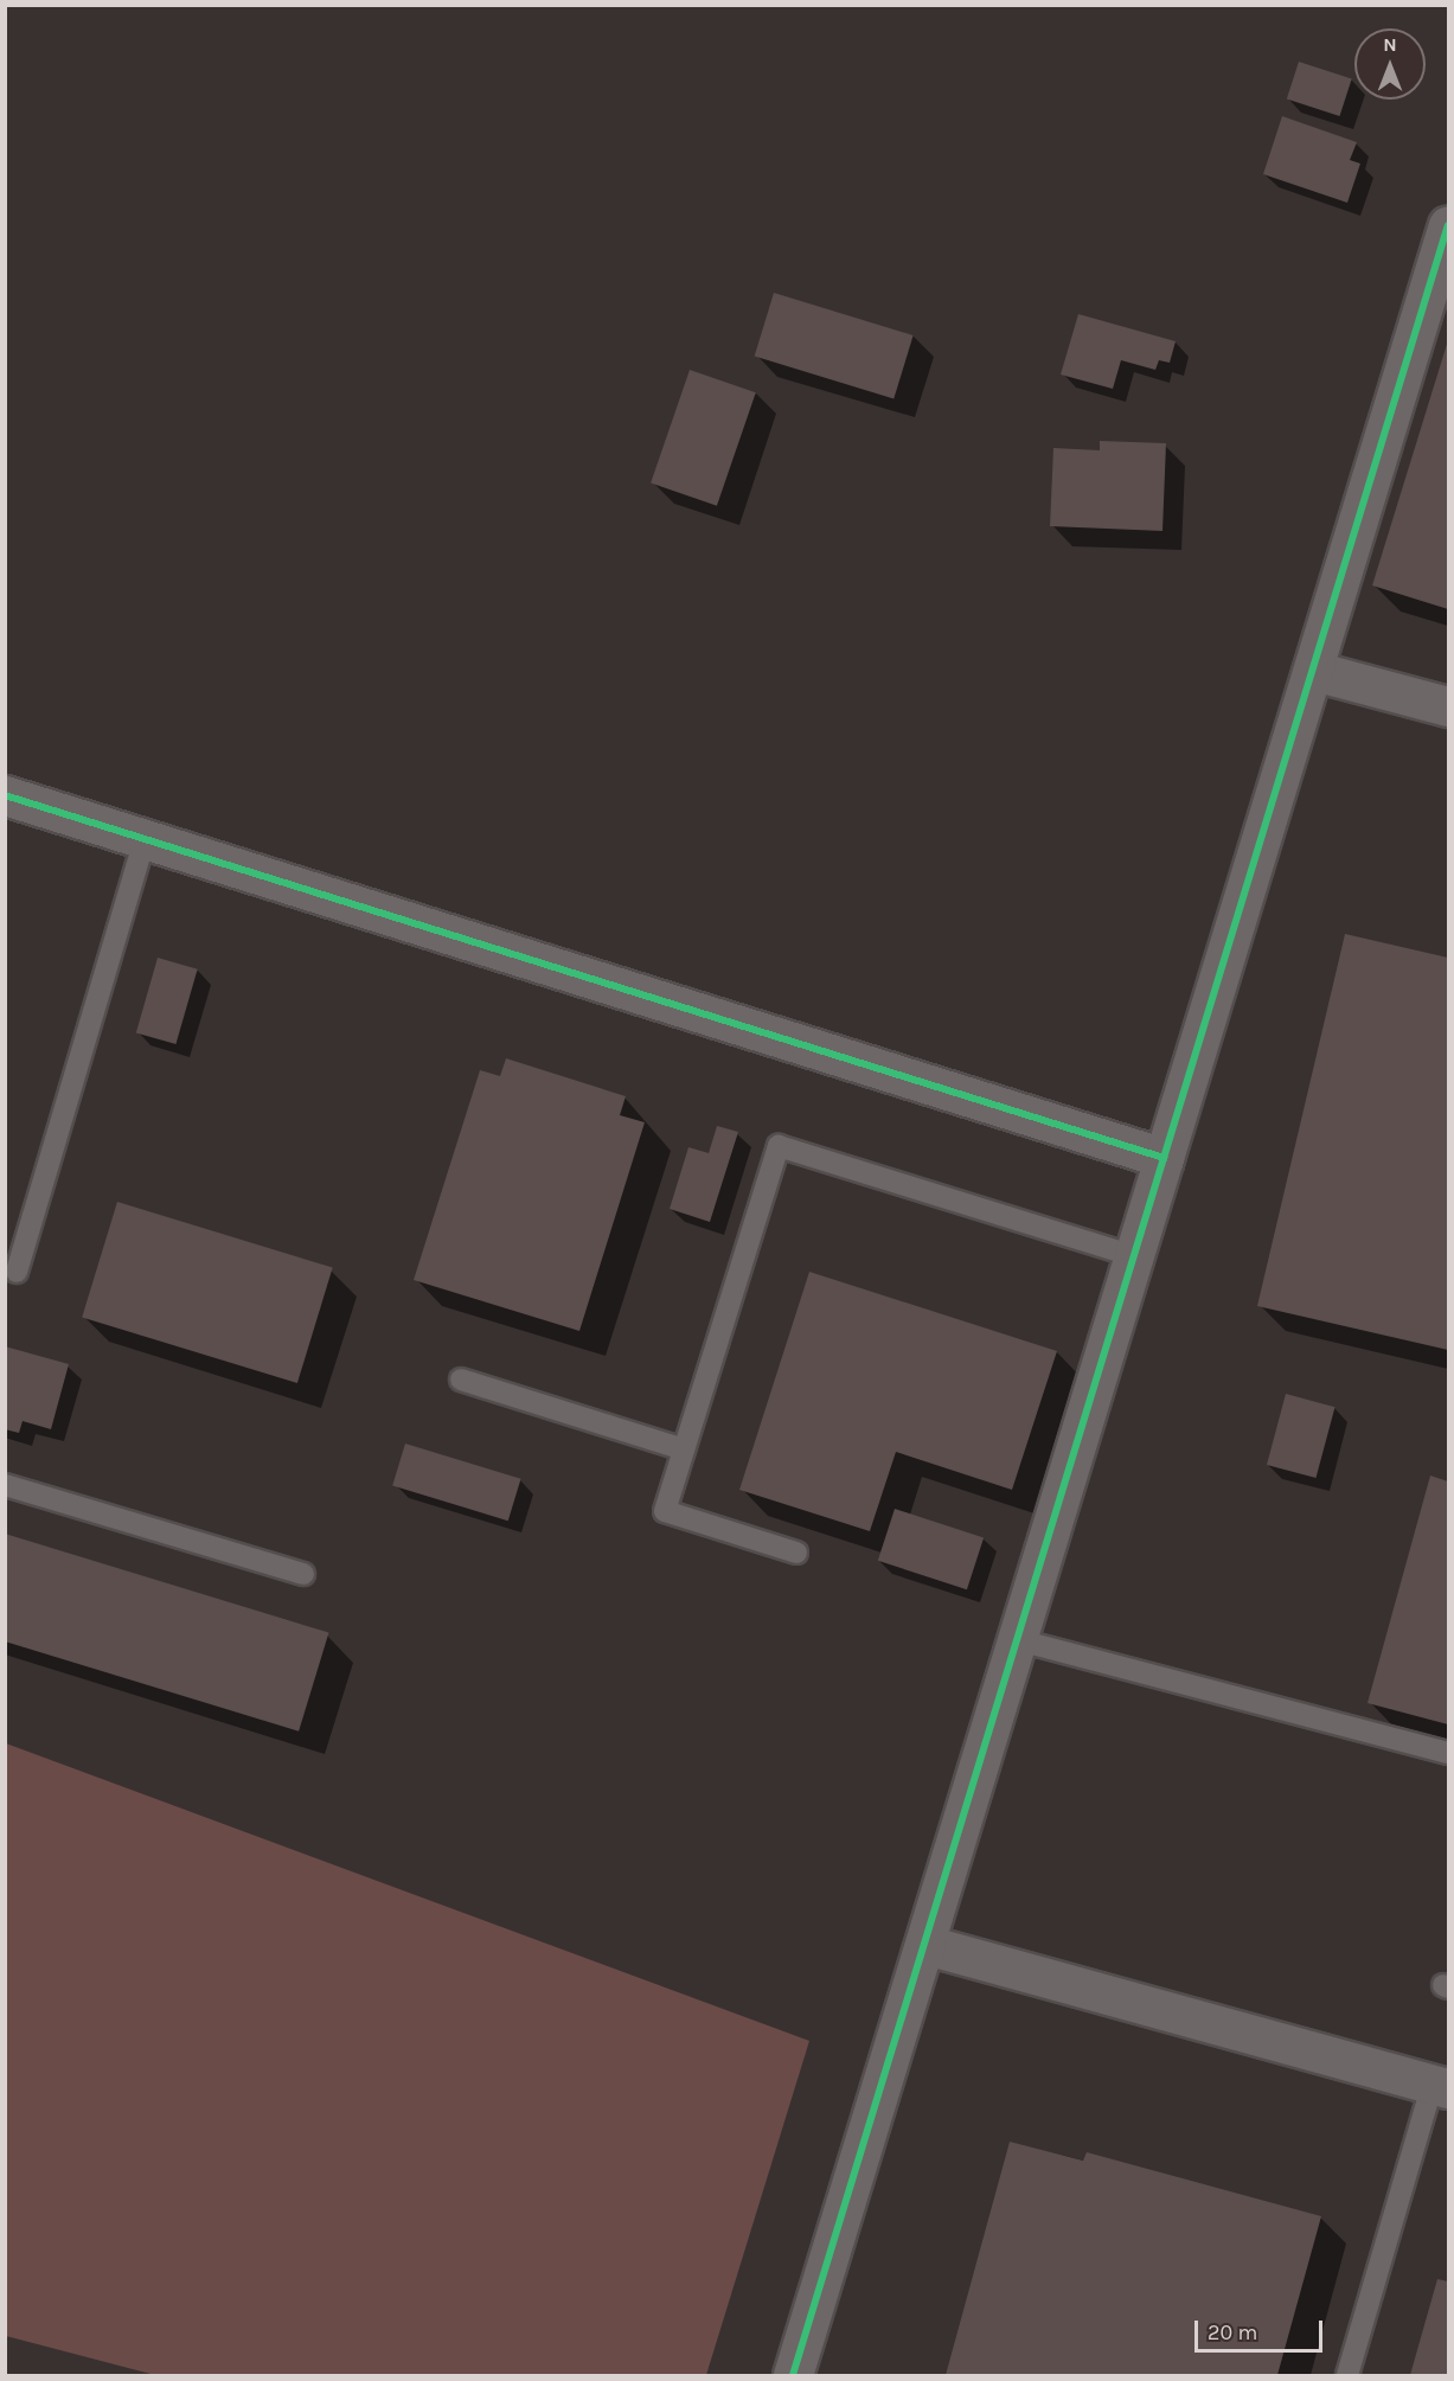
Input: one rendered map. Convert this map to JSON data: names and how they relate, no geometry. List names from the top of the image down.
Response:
{
  "scale_bar": "20 m",
  "north": "top"
}
